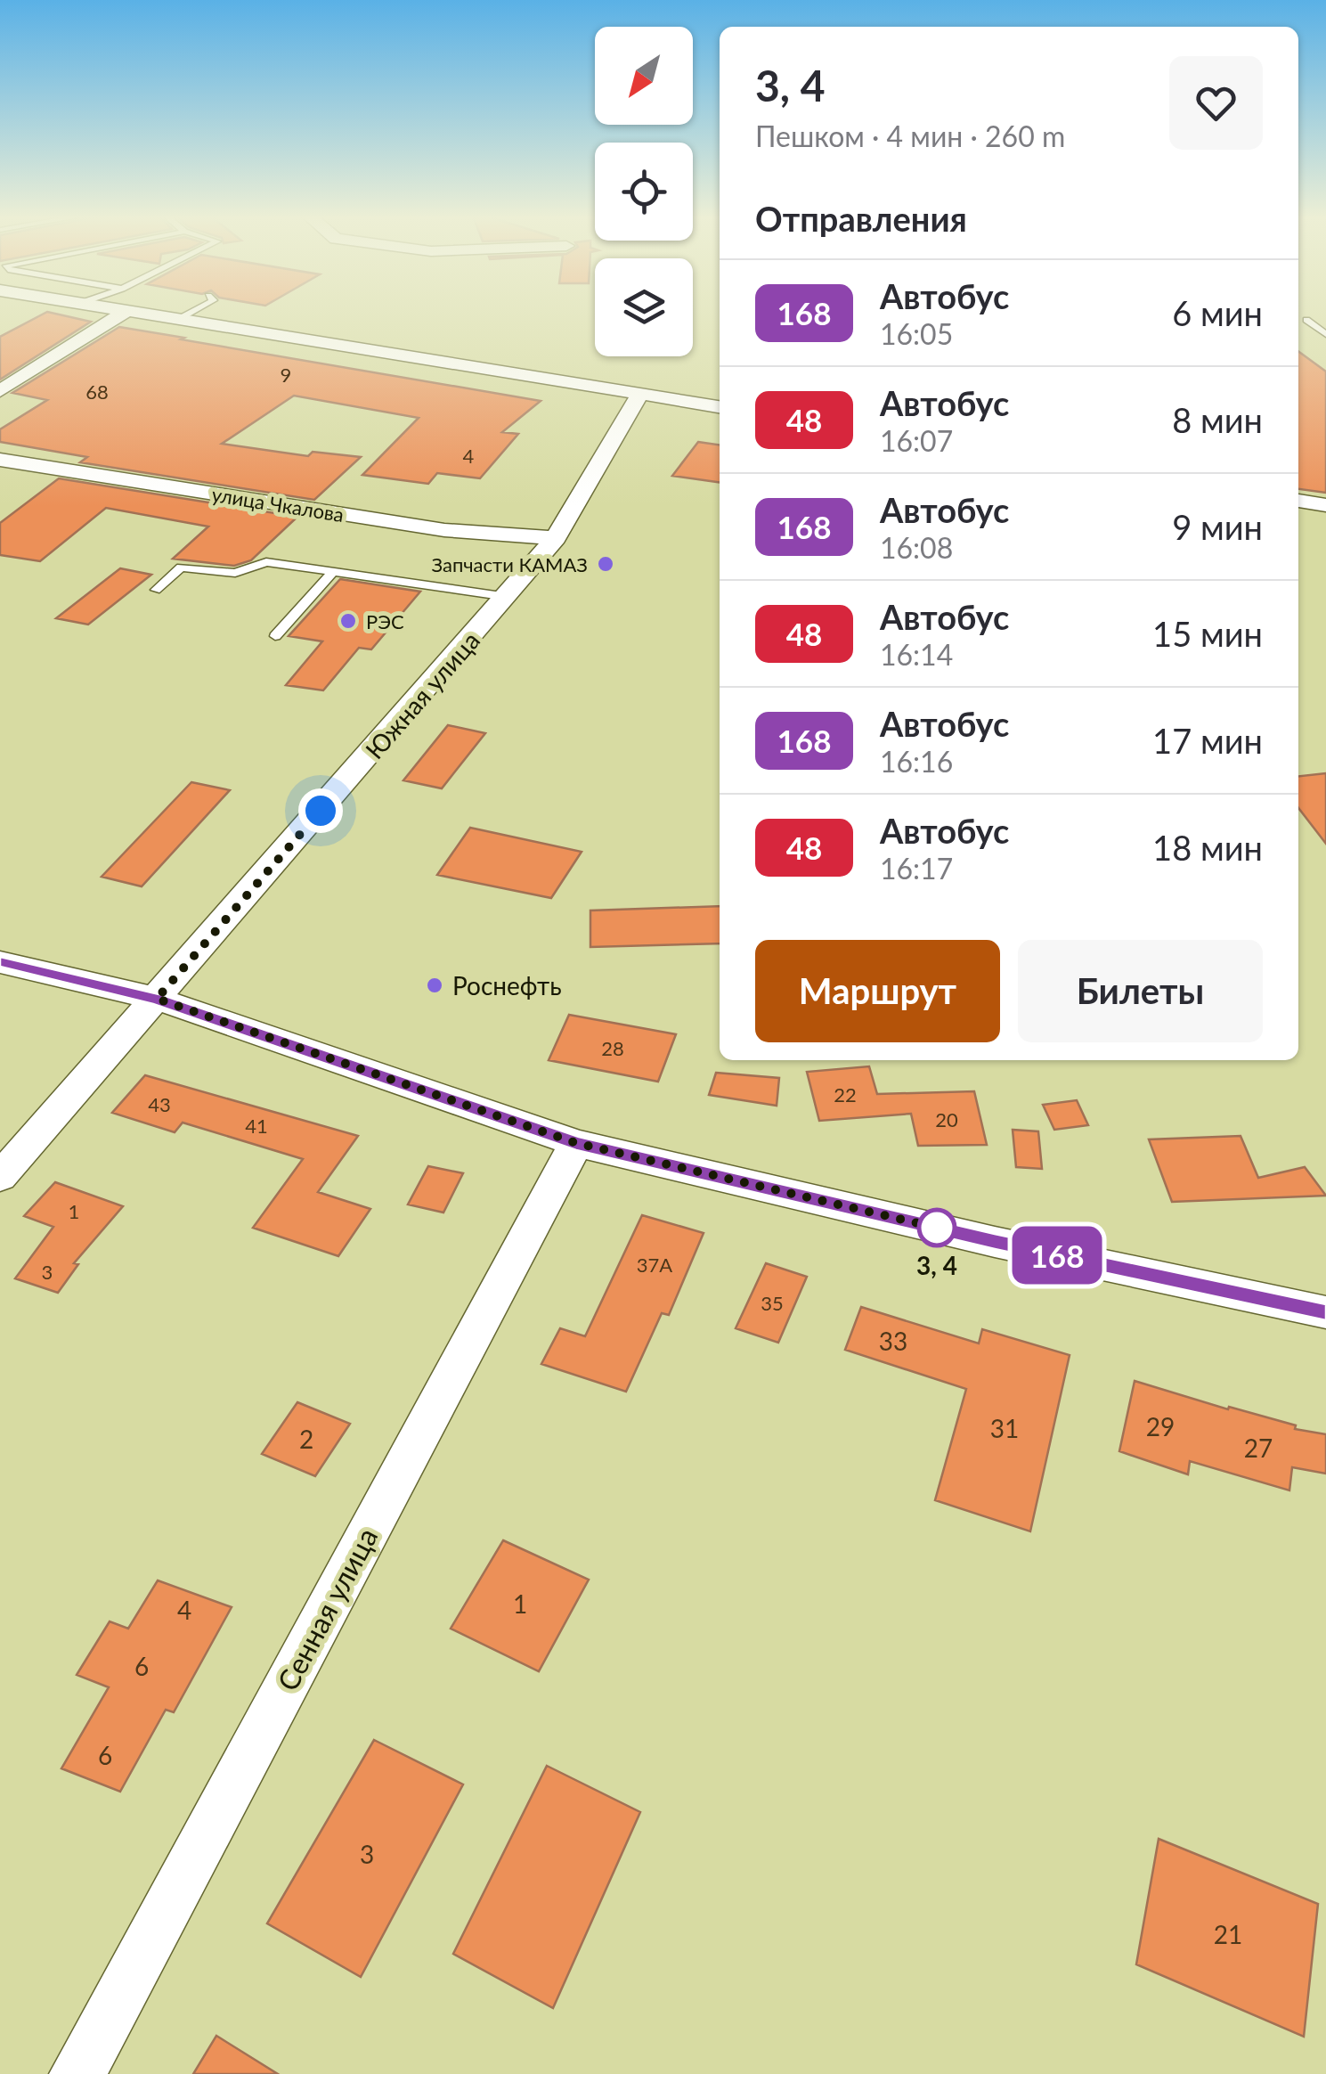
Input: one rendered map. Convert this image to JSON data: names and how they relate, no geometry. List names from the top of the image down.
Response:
{
  "streets": {
    "street": ["улица Чкалова", "Южная улица", "Сенная улица"]
  },
  "crossings": [
    ["улица Чкалова", "Южная улица"]
  ],
  "places": [
    "Запчасти КАМАЗ",
    "РЭС",
    "Роснефть",
    "3, 4"
  ],
  "lines": ["bus line 168"],
  "house_numbers": [
    "9",
    "68",
    "4",
    "28",
    "22",
    "43",
    "20",
    "41",
    "1",
    "37А",
    "3",
    "35",
    "33",
    "29",
    "31",
    "2",
    "27",
    "1",
    "4",
    "6",
    "6",
    "3",
    "21"
  ],
  "north": "bottom left",
  "page": {
    "on_map": "168",
    "heading": [
      ["3, 4", "Пешком · 4 мин · 260 m"],
      "Отправления"
    ],
    "list": [
      {
        "mark": "168",
        "name": "Автобус",
        "note": "16:05",
        "value": "6 мин"
      },
      {
        "mark": "48",
        "name": "Автобус",
        "note": "16:07",
        "value": "8 мин"
      },
      {
        "mark": "168",
        "name": "Автобус",
        "note": "16:08",
        "value": "9 мин"
      },
      {
        "mark": "48",
        "name": "Автобус",
        "note": "16:14",
        "value": "15 мин"
      },
      {
        "mark": "168",
        "name": "Автобус",
        "note": "16:16",
        "value": "17 мин"
      },
      {
        "mark": "48",
        "name": "Автобус",
        "note": "16:17",
        "value": "18 мин"
      }
    ],
    "buttons": ["Маршрут", "Билеты"]
  }
}
